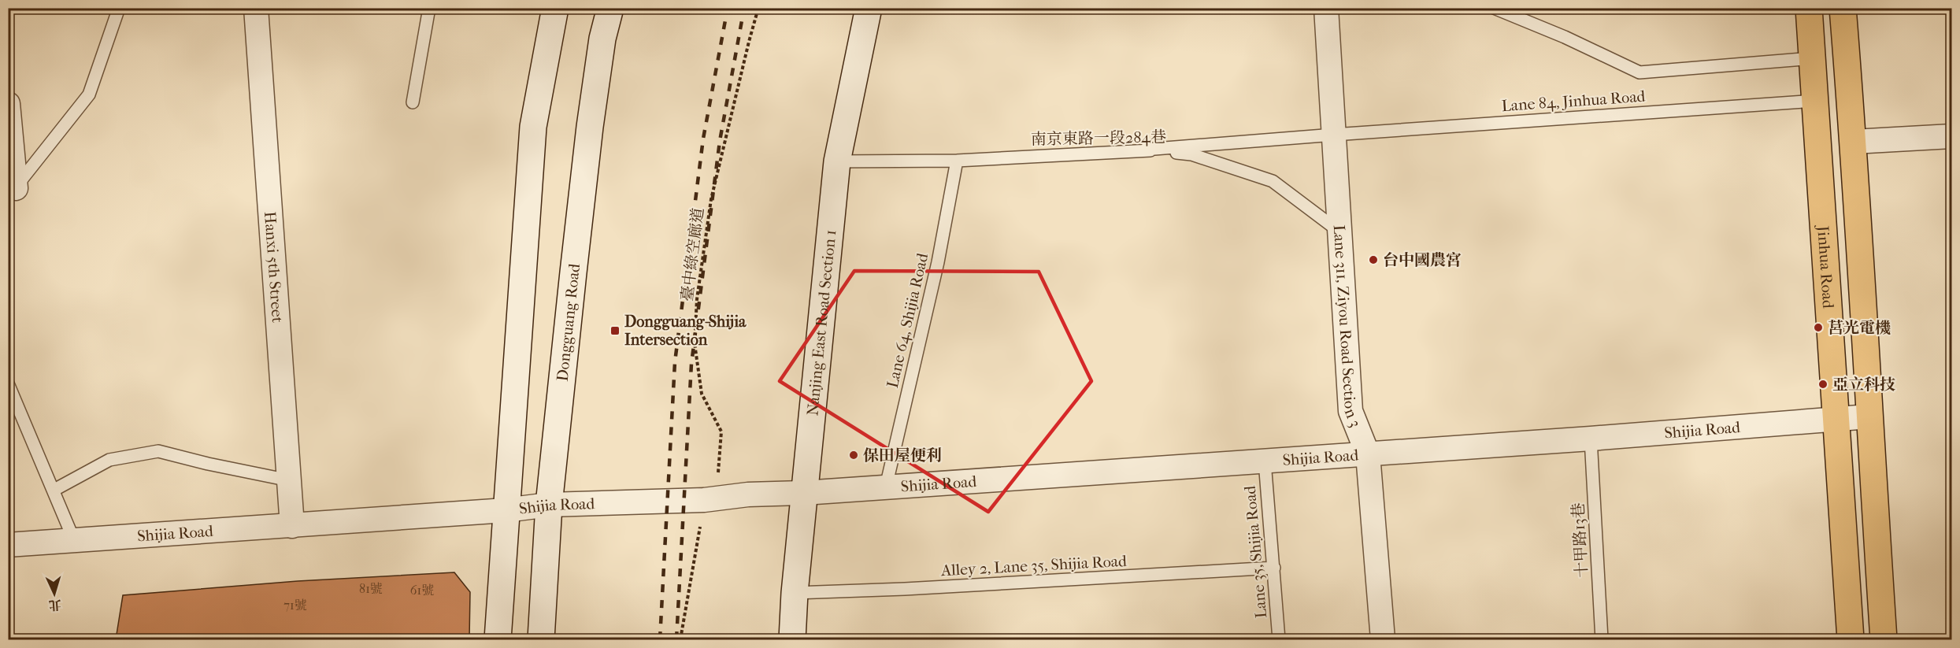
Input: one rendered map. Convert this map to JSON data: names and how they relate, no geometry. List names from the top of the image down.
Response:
{
  "streets": {
    "main road": ["Jinhua Road"],
    "street": [
      "Hanxi 5th Street",
      "Dongguang Road",
      "Nanjing East Road Section 1",
      "Lane 311, Ziyou Road Section 3",
      "Shijia Road"
    ],
    "lane": [
      "Lane 84, Jinhua Road",
      "南京東路一段284巷",
      "Lane 64, Shijia Road",
      "十甲路13巷",
      "Lane 35, Shijia Road",
      "Alley 2, Lane 35, Shijia Road"
    ],
    "path": ["臺中綠空廊道"]
  },
  "crossings": [
    ["Lane 84, Jinhua Road", "南京東路一段284巷"],
    ["Lane 84, Jinhua Road", "Jinhua Road"],
    ["Lane 84, Jinhua Road", "Lane 311, Ziyou Road Section 3"],
    ["南京東路一段284巷", "Lane 64, Shijia Road"],
    ["南京東路一段284巷", "Nanjing East Road Section 1"],
    ["南京東路一段284巷", "Lane 311, Ziyou Road Section 3"],
    ["臺中綠空廊道", "Shijia Road"],
    ["Hanxi 5th Street", "Shijia Road"],
    ["Jinhua Road", "Shijia Road"],
    ["Lane 64, Shijia Road", "Shijia Road"],
    ["Dongguang Road", "Shijia Road"],
    ["Nanjing East Road Section 1", "Shijia Road"],
    ["Nanjing East Road Section 1", "Alley 2, Lane 35, Shijia Road"],
    ["Lane 311, Ziyou Road Section 3", "Shijia Road"],
    ["Shijia Road", "十甲路13巷"],
    ["Shijia Road", "Lane 35, Shijia Road"],
    ["Lane 35, Shijia Road", "Alley 2, Lane 35, Shijia Road"]
  ],
  "places": {
    "other": [
      "台中國農宮",
      "莒光電機",
      "亞立科技",
      "保田屋便利"
    ],
    "transit": ["Dongguang-Shijia Intersection"]
  },
  "house_numbers": ["81號", "61號", "71號"],
  "north": "bottom"
}
